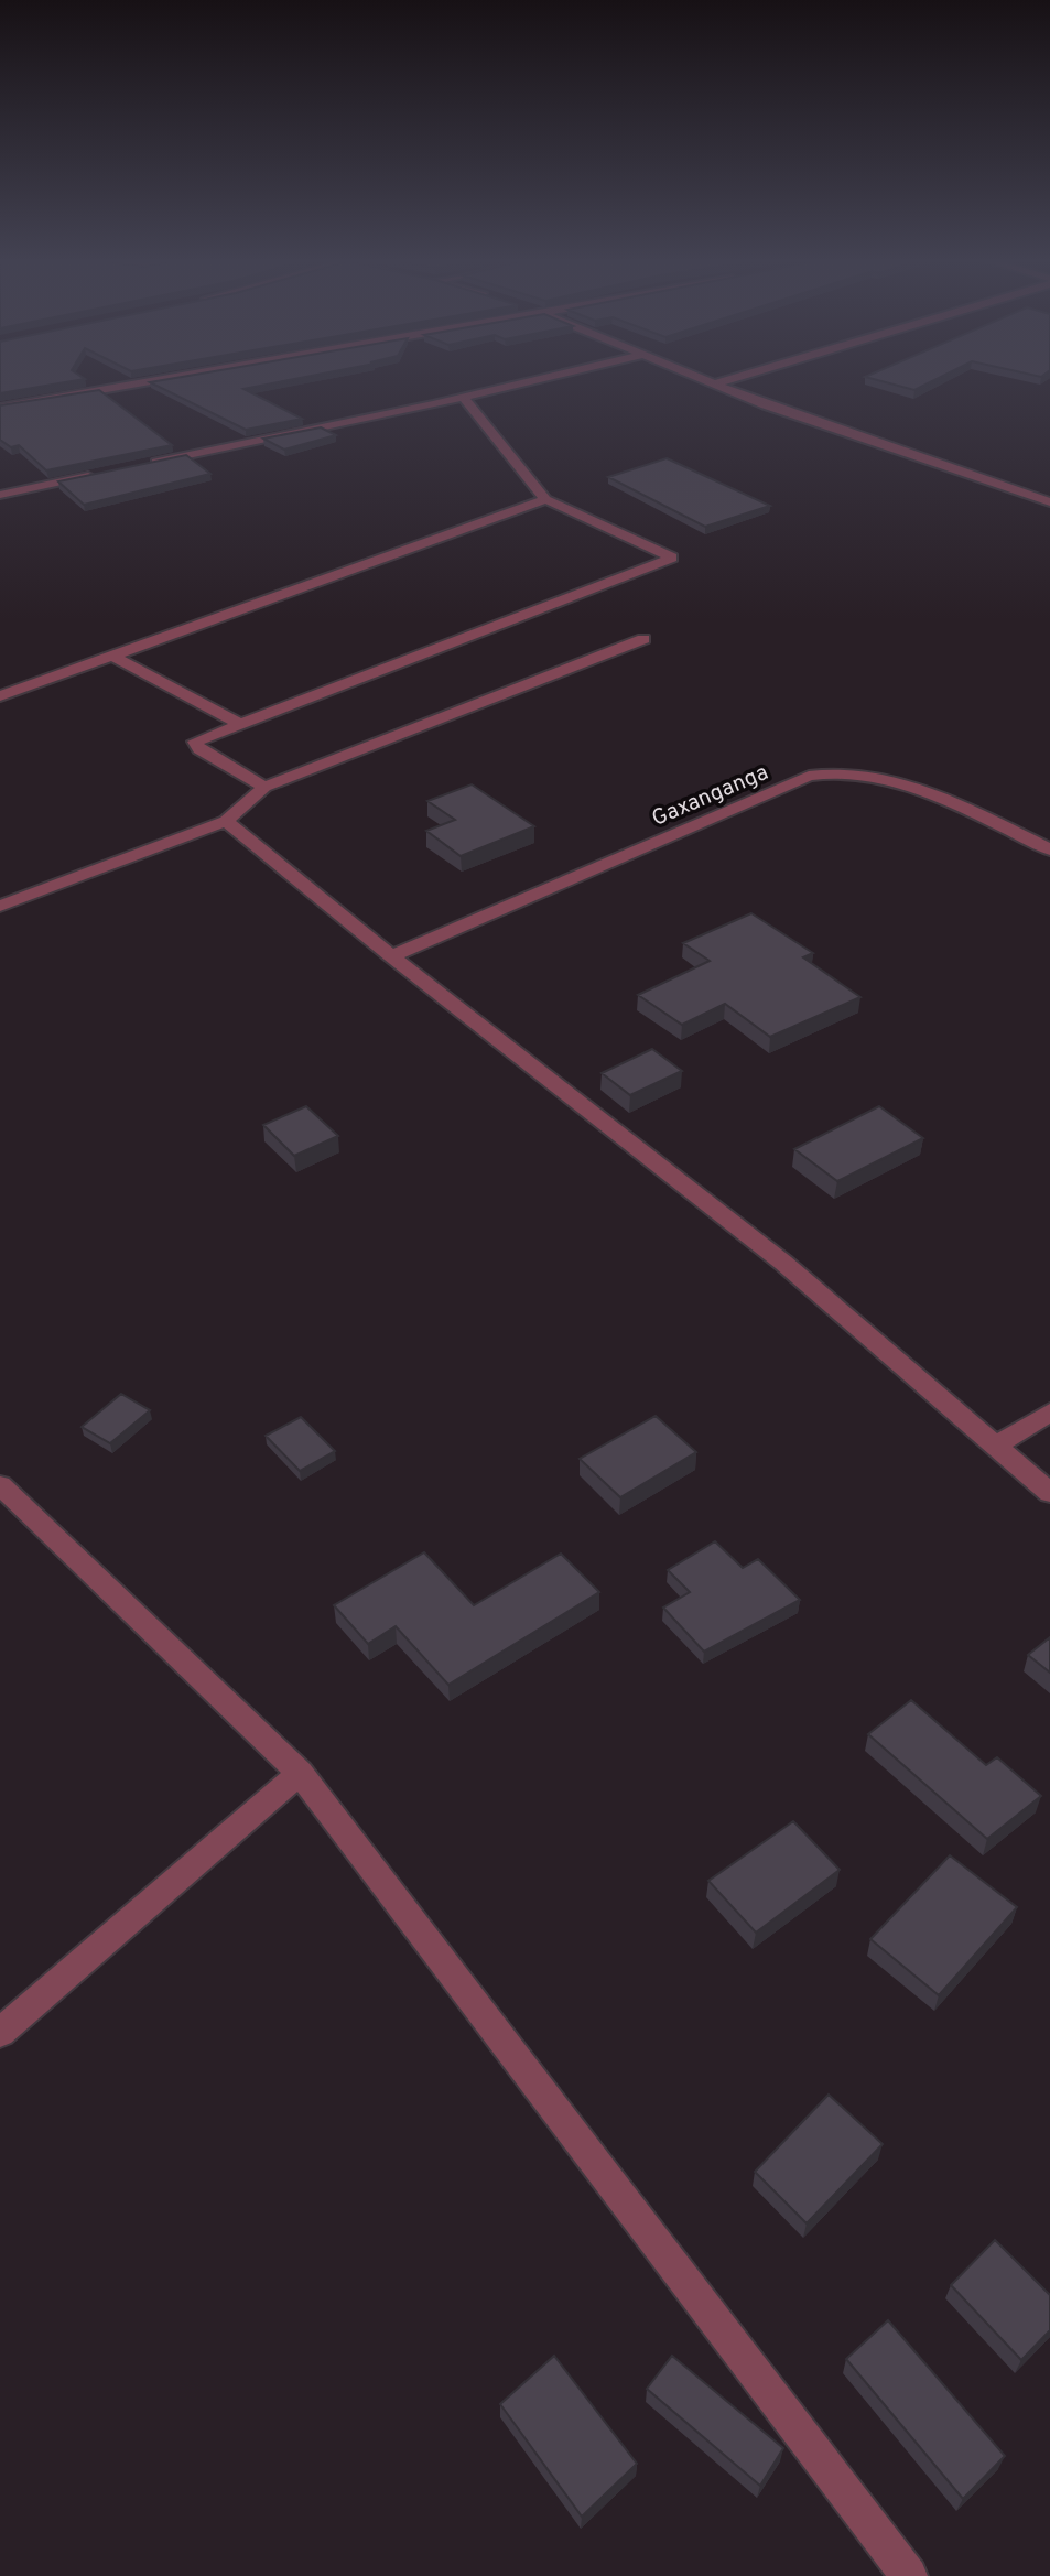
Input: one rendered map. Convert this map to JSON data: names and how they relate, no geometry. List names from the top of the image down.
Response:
{
  "streets": {
    "street": ["Gaxanganga"]
  }
}
